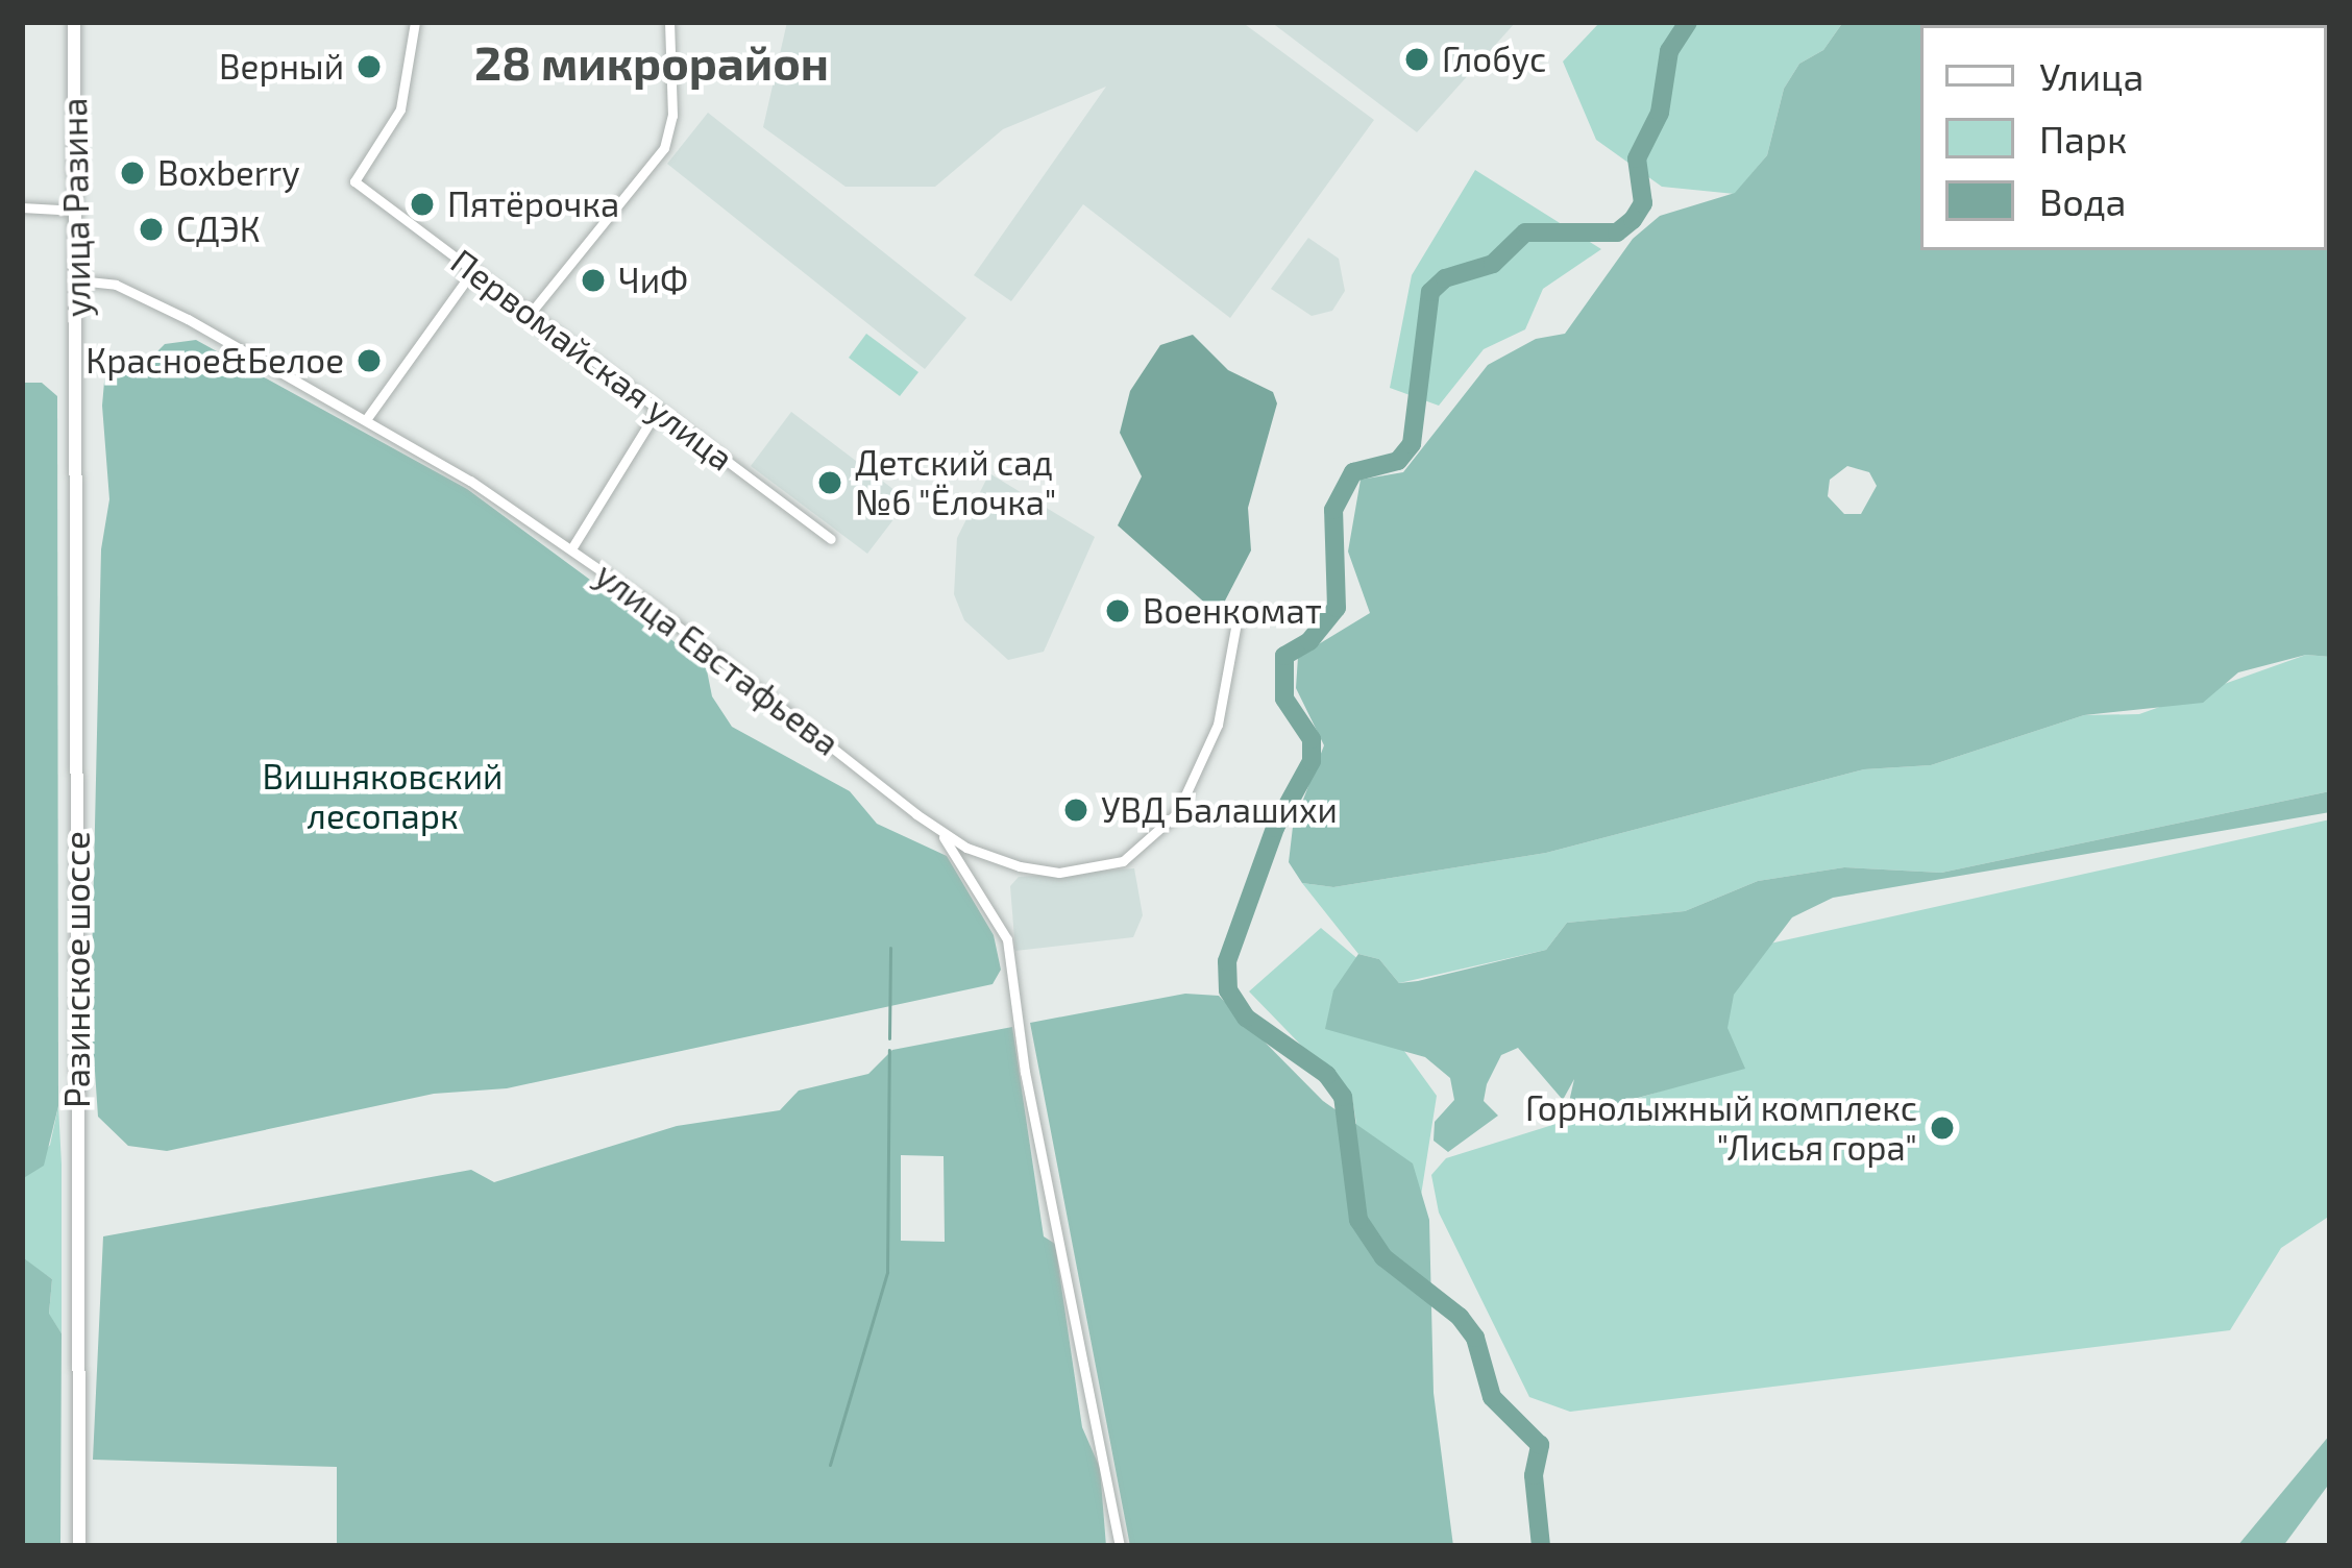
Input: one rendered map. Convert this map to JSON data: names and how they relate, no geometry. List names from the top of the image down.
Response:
{
  "streets": {
    "main road": ["улица Разина", "Разинское шоссе"],
    "street": ["Первомайская улица", "улица Евстафьева"]
  },
  "crossings": [
    ["улица Разина", "улица Евстафьева"],
    ["улица Разина", "Разинское шоссе"]
  ],
  "districts": ["28 микрорайон"],
  "parks": ["Вишняковский лесопарк"],
  "places": [
    "Глобус",
    "Верный",
    "Boxberry",
    "Пятёрочка",
    "СДЭК",
    "ЧиФ",
    "Красное&Белое",
    "Детский сад №6 \"Ёлочка\"",
    "Военкомат",
    "УВД Балашихи",
    "Горнолыжный комплекс \"Лисья гора\""
  ],
  "legend": ["Улица", "Парк", "Вода"]
}
